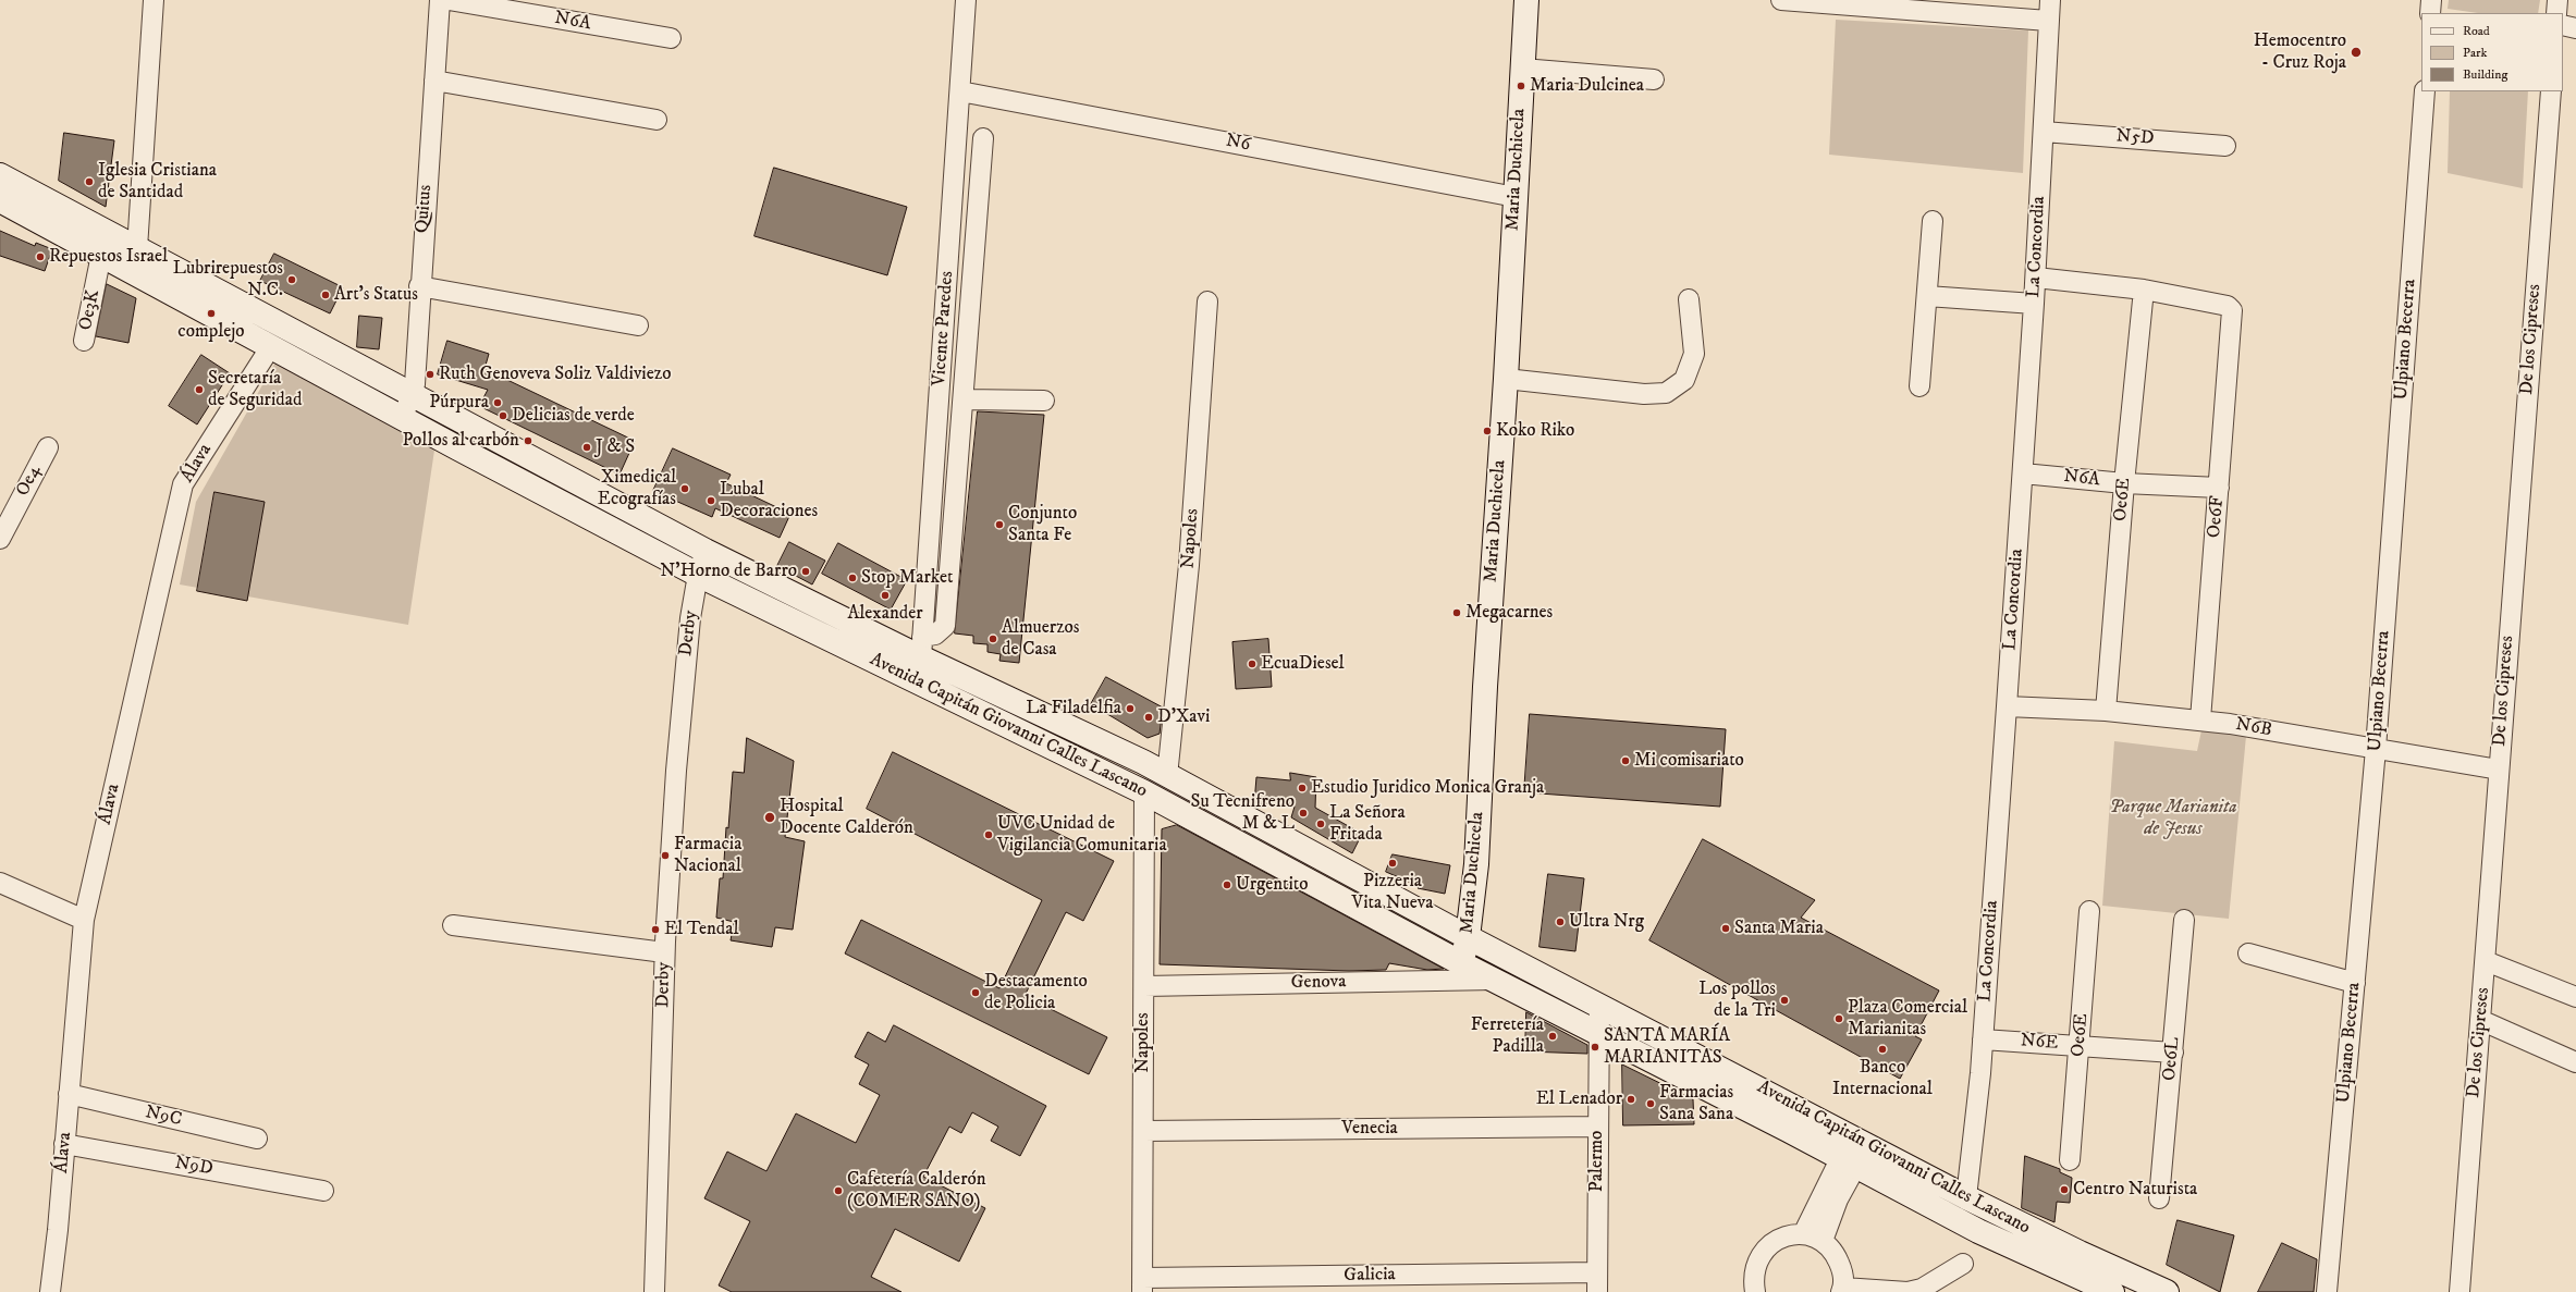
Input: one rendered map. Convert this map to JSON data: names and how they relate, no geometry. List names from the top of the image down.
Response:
{
  "streets": {
    "main road": ["Maria Duchicela", "Avenida Capitán Giovanni Calles Lascano"],
    "street": [
      "N6A",
      "N5D",
      "N6",
      "Quitus",
      "La Concordia",
      "Oe3K",
      "Vicente Paredes",
      "Ulpiano Becerra",
      "De los Cipreses",
      "Álava",
      "Oe4",
      "Oe6E",
      "Oe6F",
      "Napoles",
      "Derby",
      "N6B",
      "Genova",
      "N6E",
      "Oe6L",
      "N9C",
      "Venecia",
      "Palermo",
      "N9D",
      "Galicia"
    ]
  },
  "crossings": [
    ["N6A", "La Concordia"],
    ["N6A", "Oe6E"],
    ["N6A", "Oe6F"],
    ["N5D", "La Concordia"],
    ["N6", "Maria Duchicela"],
    ["N6", "Vicente Paredes"],
    ["Maria Duchicela", "Avenida Capitán Giovanni Calles Lascano"],
    ["Quitus", "Avenida Capitán Giovanni Calles Lascano"],
    ["La Concordia", "Avenida Capitán Giovanni Calles Lascano"],
    ["La Concordia", "N6B"],
    ["La Concordia", "N6E"],
    ["Oe3K", "Avenida Capitán Giovanni Calles Lascano"],
    ["Vicente Paredes", "Avenida Capitán Giovanni Calles Lascano"],
    ["Ulpiano Becerra", "N6B"],
    ["De los Cipreses", "N6B"],
    ["Álava", "Avenida Capitán Giovanni Calles Lascano"],
    ["Álava", "N9C"],
    ["Álava", "N9D"],
    ["Oe6E", "Oe6F"],
    ["Oe6E", "N6B"],
    ["Oe6E", "N6E"],
    ["Oe6F", "N6B"],
    ["Napoles", "Avenida Capitán Giovanni Calles Lascano"],
    ["Napoles", "Genova"],
    ["Napoles", "Venecia"],
    ["Napoles", "Galicia"],
    ["Derby", "Avenida Capitán Giovanni Calles Lascano"],
    ["Avenida Capitán Giovanni Calles Lascano", "Genova"],
    ["Avenida Capitán Giovanni Calles Lascano", "Palermo"],
    ["N6E", "Oe6L"],
    ["Venecia", "Palermo"],
    ["Palermo", "Galicia"]
  ],
  "parks": ["Parque Marianita de Jesus"],
  "places": [
    "Hemocentro - Cruz Roja",
    "Maria Dulcinea",
    "Iglesia Cristiana de Santidad",
    "Repuestos Israel",
    "Lubrirepuestos N.C.",
    "Art's Status",
    "complejo",
    "Ruth Genoveva Soliz Valdiviezo",
    "Secretaría de Seguridad",
    "Púrpura",
    "Delicias de verde",
    "Koko Riko",
    "Pollos al carbón",
    "J & S",
    "Ximedical Ecografías",
    "Lubal Decoraciones",
    "Conjunto Santa Fe",
    "N'Horno de Barro",
    "Stop Market",
    "Alexander",
    "Megacarnes",
    "Almuerzos de Casa",
    "EcuaDiesel",
    "La Filadelfia",
    "D'Xavi",
    "Mi comisariato",
    "Estudio Juridico Monica Granja",
    "Su Tecnifreno M & L",
    "Hospital Docente Calderón",
    "La Señora Fritada",
    "UVC Unidad de Vigilancia Comunitaria",
    "Farmacia Nacional",
    "Pizzeria Vita Nueva",
    "Urgentito",
    "Ultra Nrg",
    "Santa Maria",
    "El Tendal",
    "Destacamento de Policia",
    "Los pollos de la Tri",
    "Plaza Comercial Marianitas",
    "Ferretería Padilla",
    "SANTA MARÍA MARIANITAS",
    "Banco Internacional",
    "El Lenador",
    "Farmacias Sana Sana",
    "Centro Naturista",
    "Cafetería Calderón (COMER SANO)"
  ],
  "legend": ["Road", "Park", "Building"]
}
